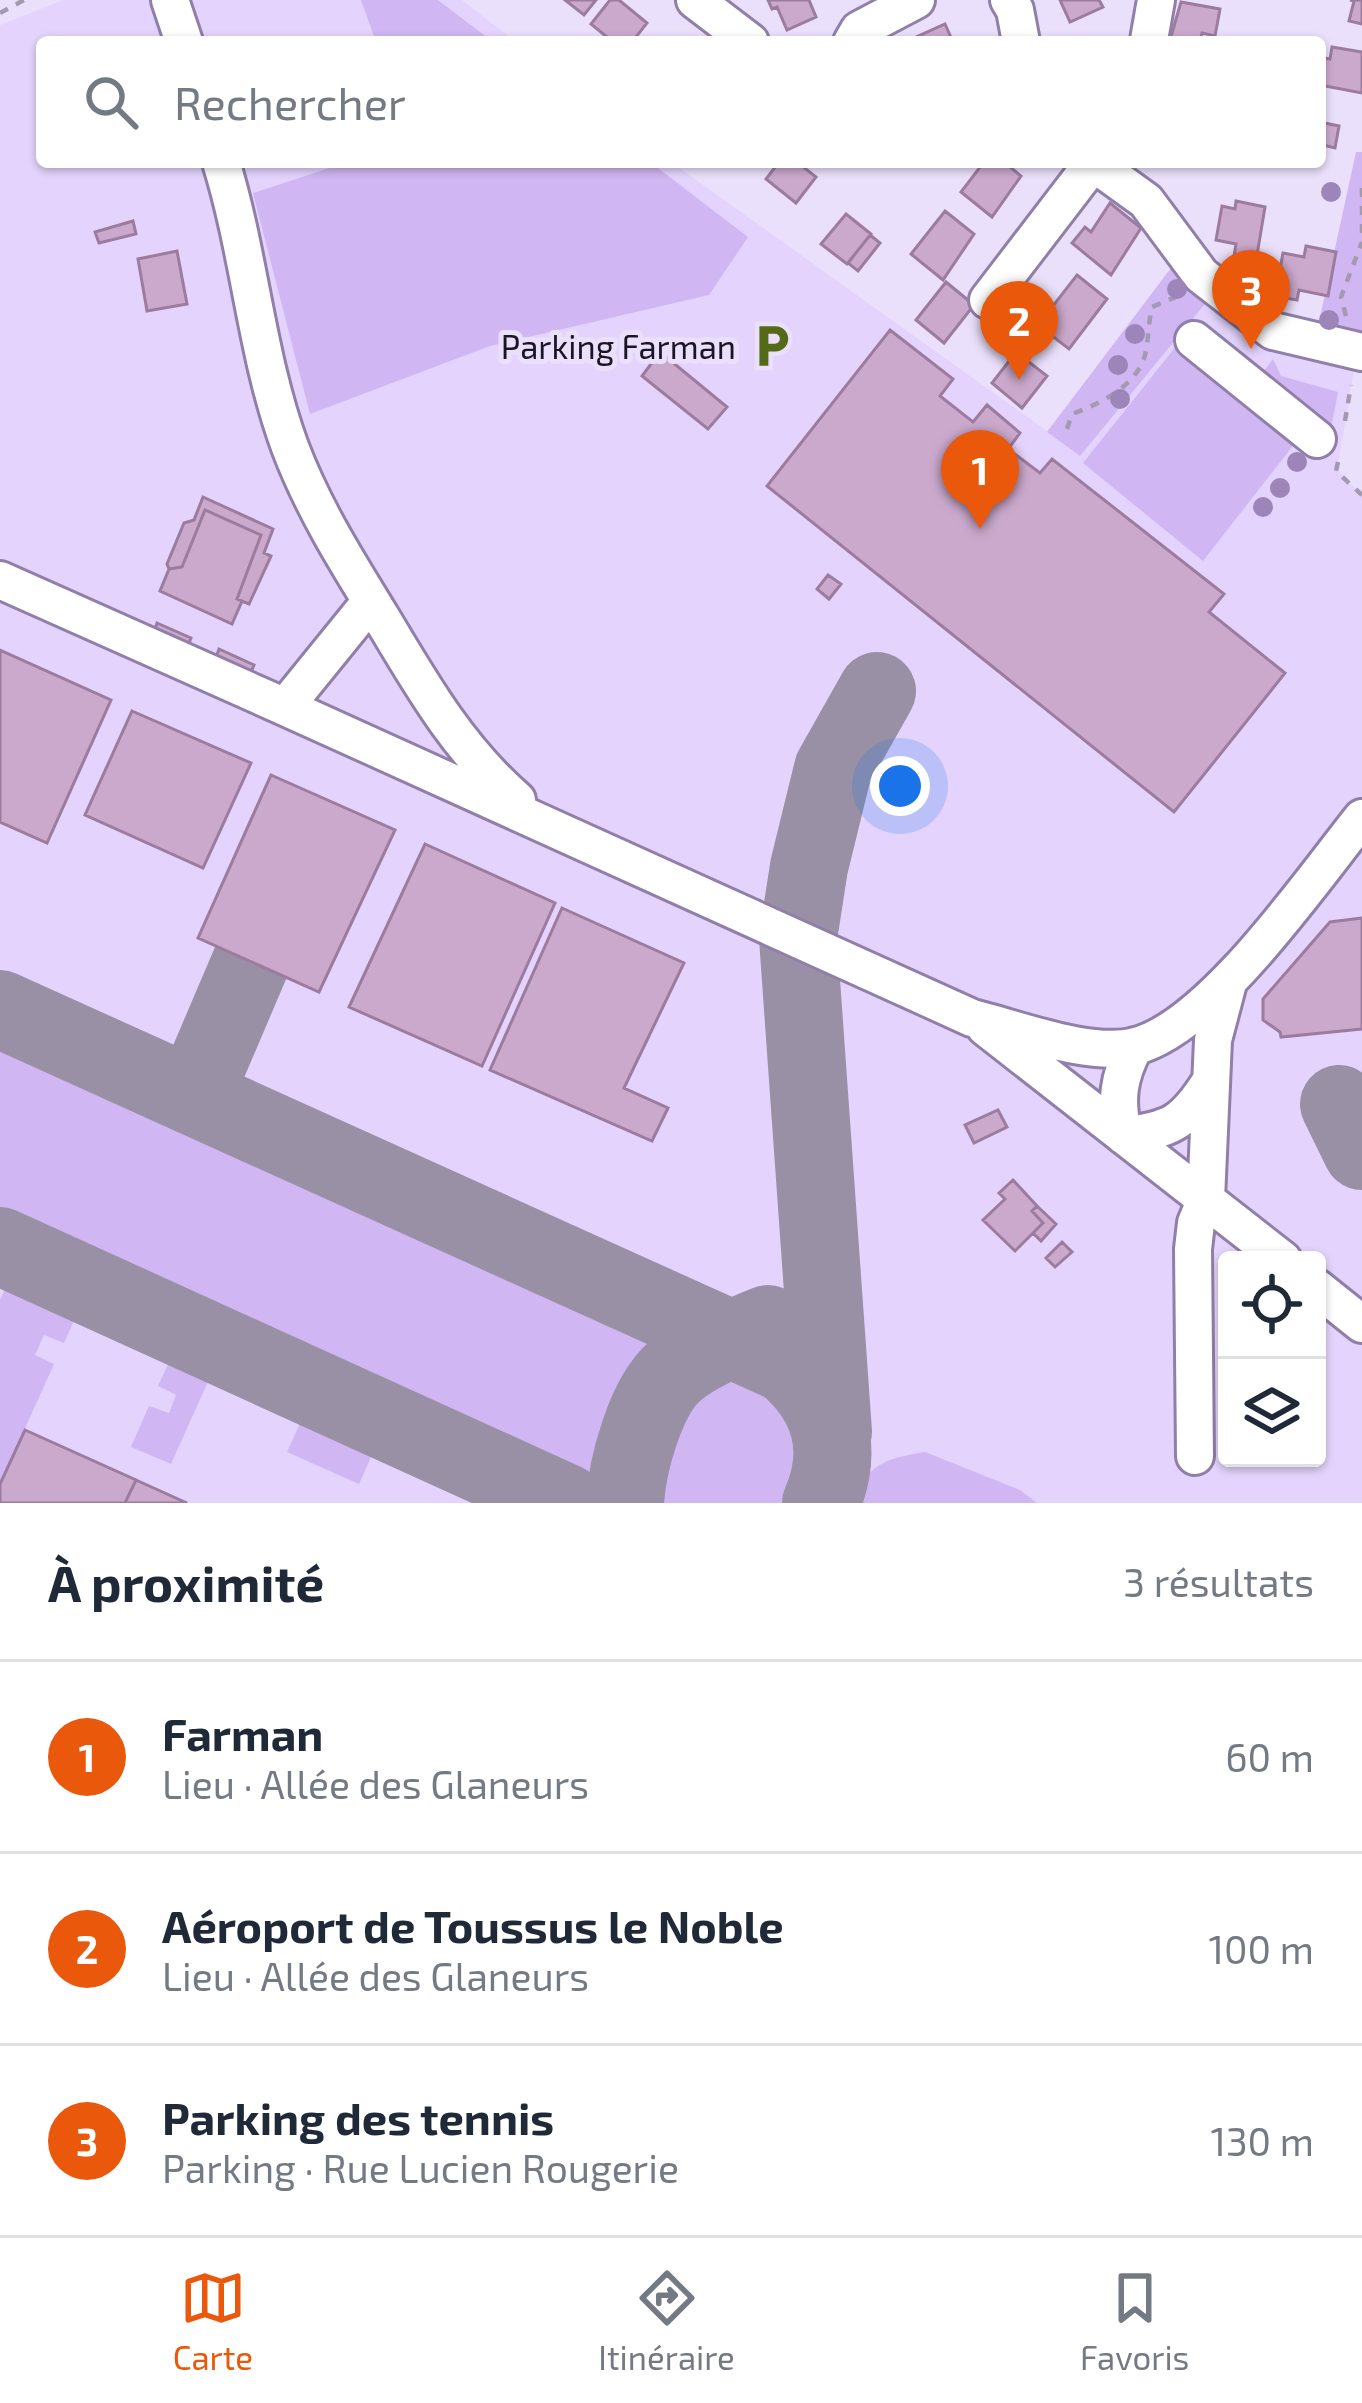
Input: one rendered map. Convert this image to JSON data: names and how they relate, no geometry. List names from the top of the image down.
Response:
{
  "places": {
    "parking": ["Parking Farman"]
  },
  "page": {
    "search": "Rechercher",
    "pins": ["3", "2", "1"],
    "heading": ["À proximité", "3 résultats"],
    "list": [
      {
        "mark": "1",
        "name": "Farman",
        "note": "Lieu · Allée des Glaneurs",
        "value": "60 m"
      },
      {
        "mark": "2",
        "name": "Aéroport de Toussus le Noble",
        "note": "Lieu · Allée des Glaneurs",
        "value": "100 m"
      },
      {
        "mark": "3",
        "name": "Parking des tennis",
        "note": "Parking · Rue Lucien Rougerie",
        "value": "130 m"
      }
    ],
    "nav": ["Carte", "Itinéraire", "Favoris"]
  }
}
